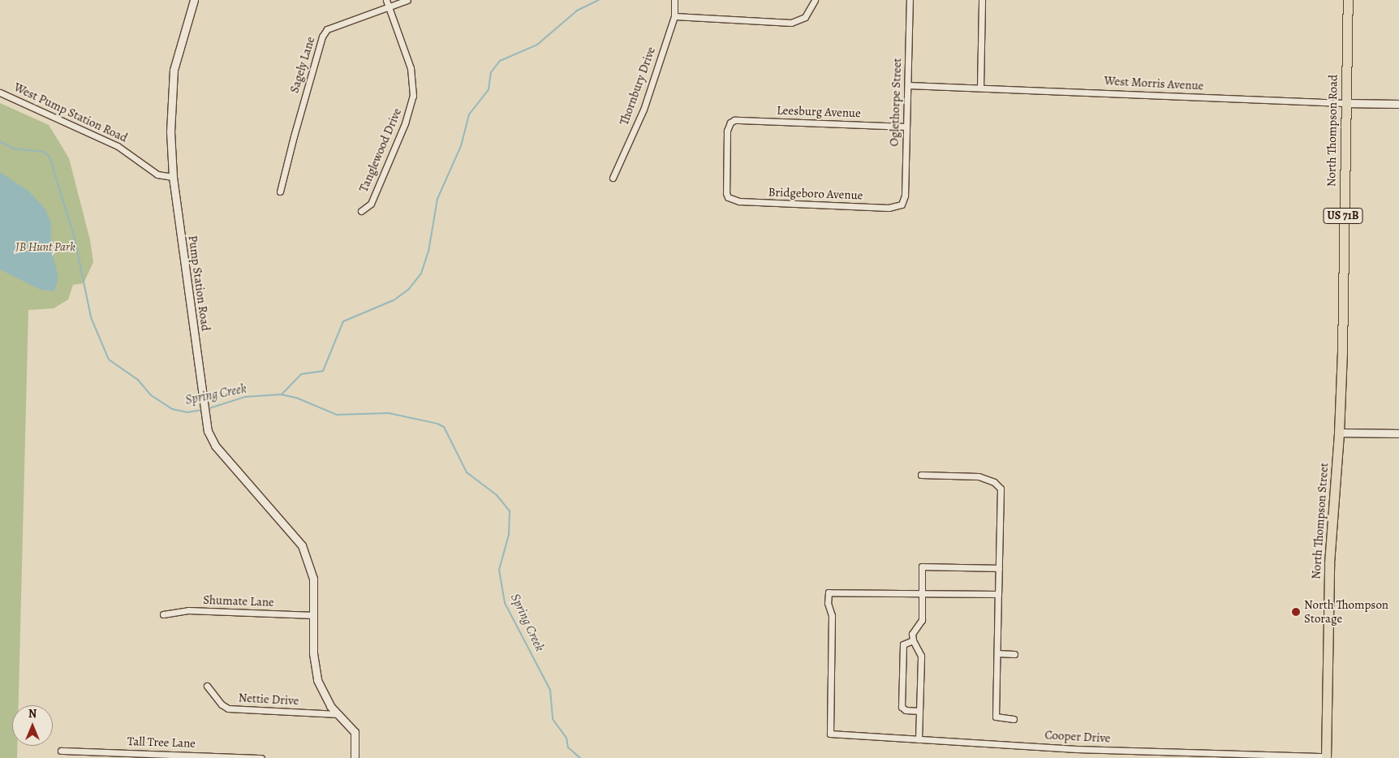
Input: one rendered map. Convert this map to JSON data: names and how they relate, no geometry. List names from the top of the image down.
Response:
{
  "streets": {
    "main road": ["North Thompson Road", "US 71B", "North Thompson Street"],
    "street": [
      "Sagely Lane",
      "West Morris Avenue",
      "Thornbury Drive",
      "Oglethorpe Street",
      "Leesburg Avenue",
      "West Pump Station Road",
      "Tanglewood Drive",
      "Bridgeboro Avenue",
      "Pump Station Road",
      "Shumate Lane",
      "Nettie Drive",
      "Cooper Drive",
      "Tall Tree Lane"
    ]
  },
  "crossings": [
    ["Sagely Lane", "Tanglewood Drive"],
    ["West Morris Avenue", "Oglethorpe Street"],
    ["West Morris Avenue", "North Thompson Road"],
    ["Oglethorpe Street", "Leesburg Avenue"],
    ["Oglethorpe Street", "Bridgeboro Avenue"],
    ["Leesburg Avenue", "Bridgeboro Avenue"],
    ["West Pump Station Road", "Pump Station Road"],
    ["North Thompson Road", "North Thompson Street"],
    ["Pump Station Road", "Shumate Lane"],
    ["Pump Station Road", "Nettie Drive"],
    ["North Thompson Street", "Cooper Drive"]
  ],
  "water": ["Spring Creek"],
  "parks": ["JB Hunt Park"],
  "places": ["North Thompson Storage"],
  "north": "top"
}
